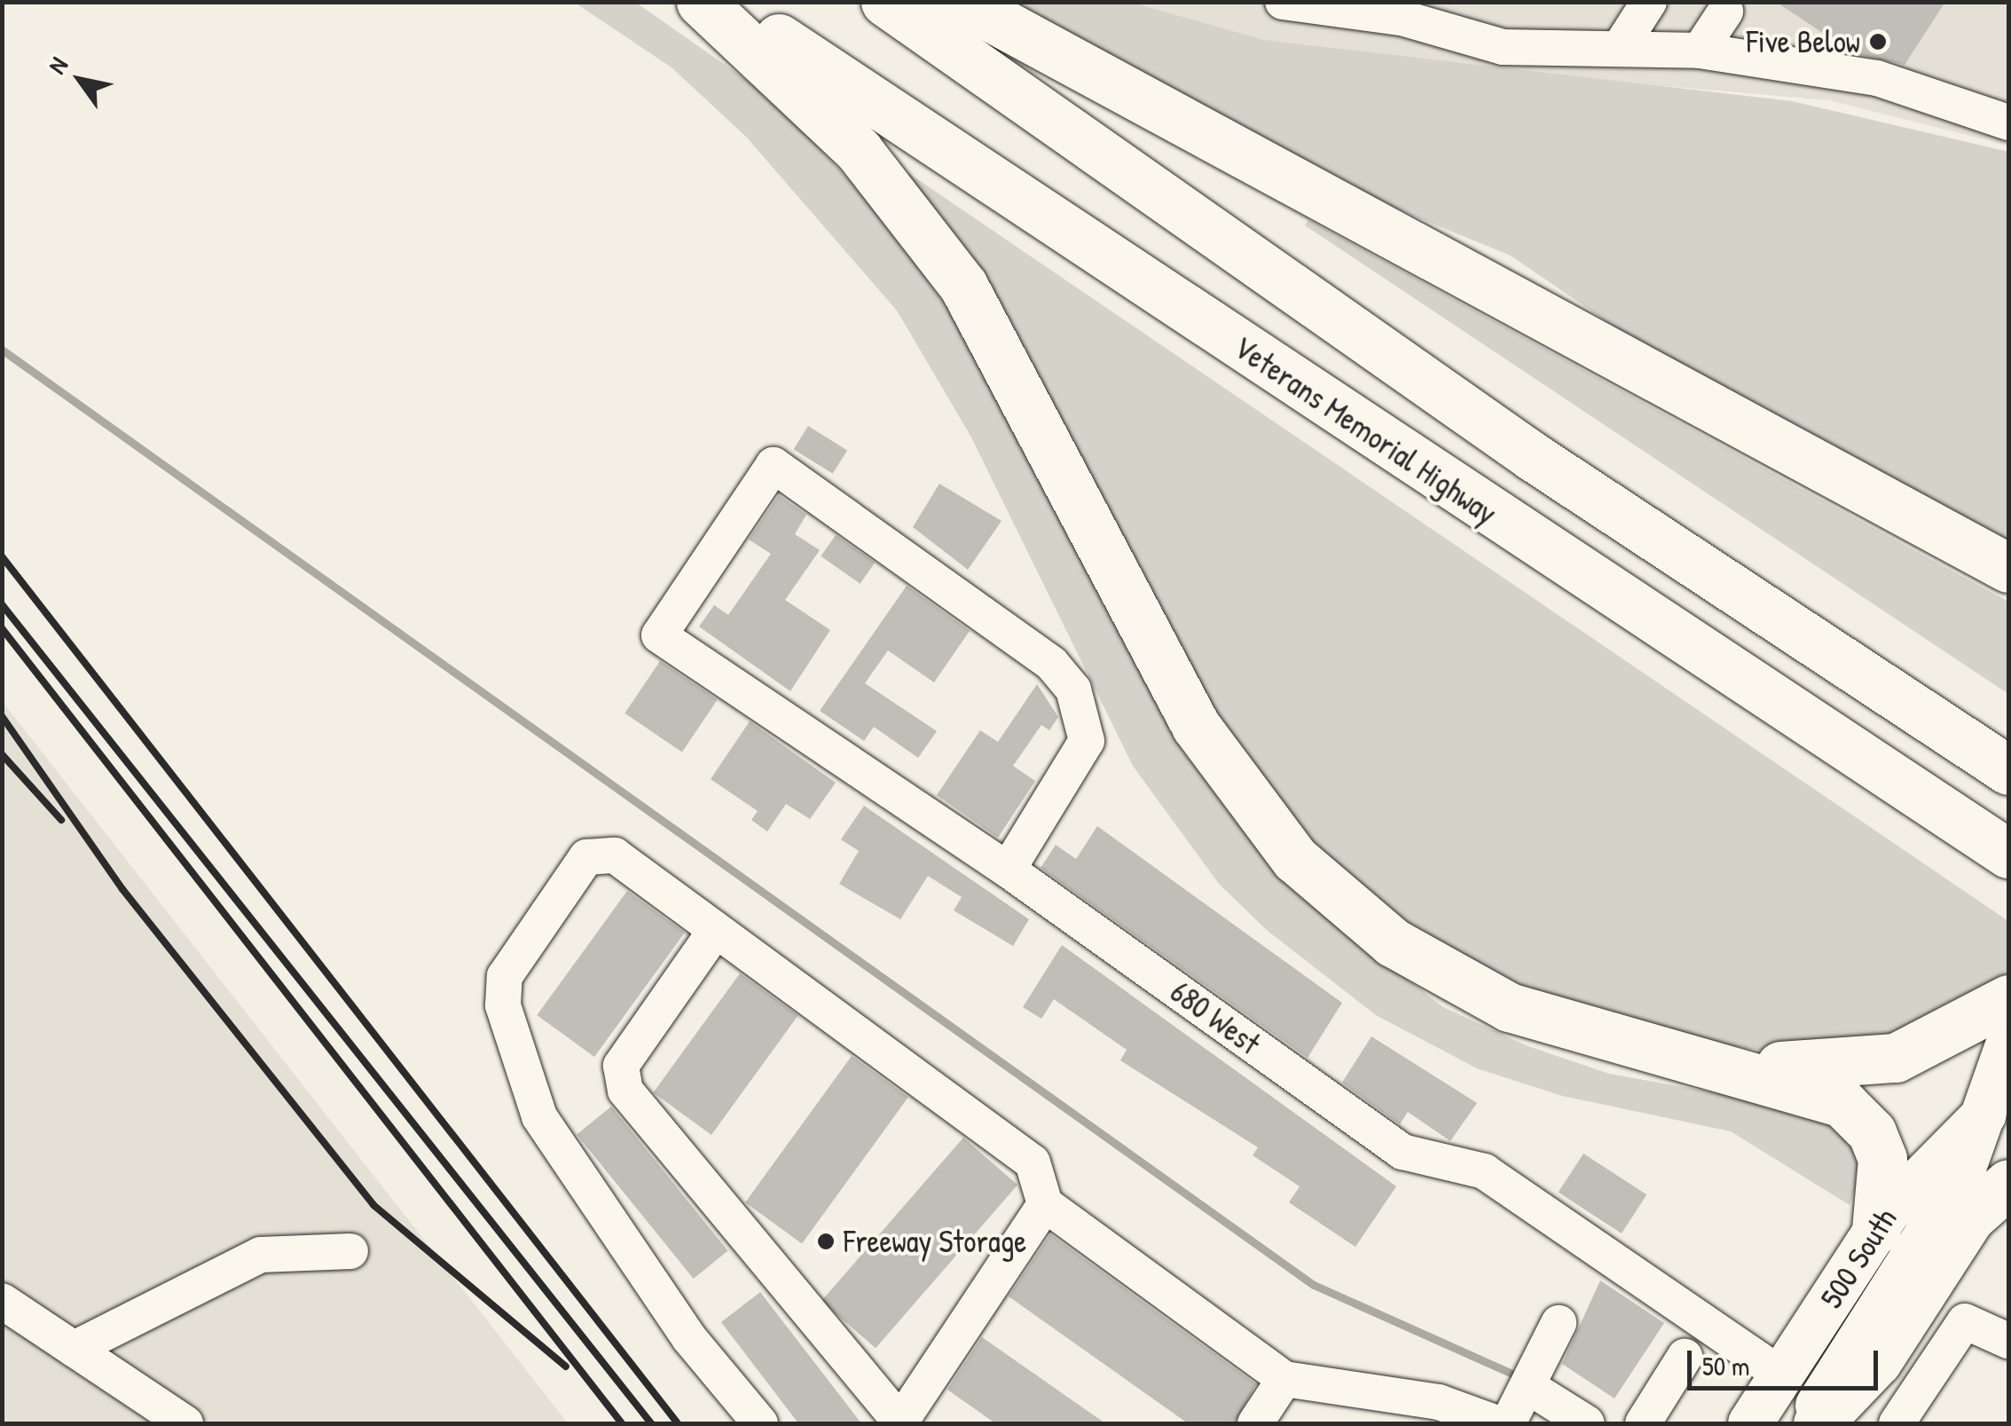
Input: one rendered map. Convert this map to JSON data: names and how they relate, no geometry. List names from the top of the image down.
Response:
{
  "streets": {
    "highway": ["Veterans Memorial Highway"],
    "main road": ["500 South"],
    "lane": ["680 West"]
  },
  "crossings": [
    ["680 West", "500 South"]
  ],
  "places": ["Five Below", "Freeway Storage"],
  "scale_bar": "50 m",
  "north": "top left"
}
